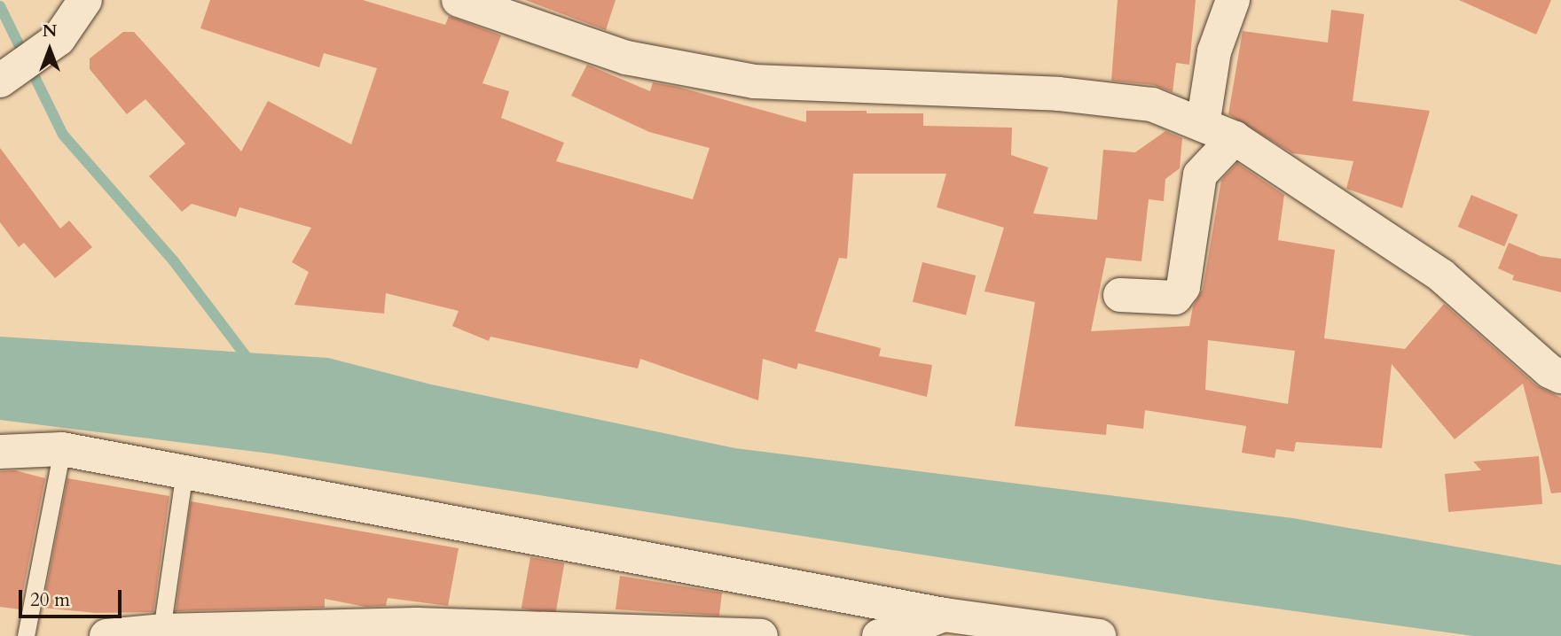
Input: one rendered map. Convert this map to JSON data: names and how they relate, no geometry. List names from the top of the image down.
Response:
{
  "scale_bar": "20 m",
  "north": "top"
}
